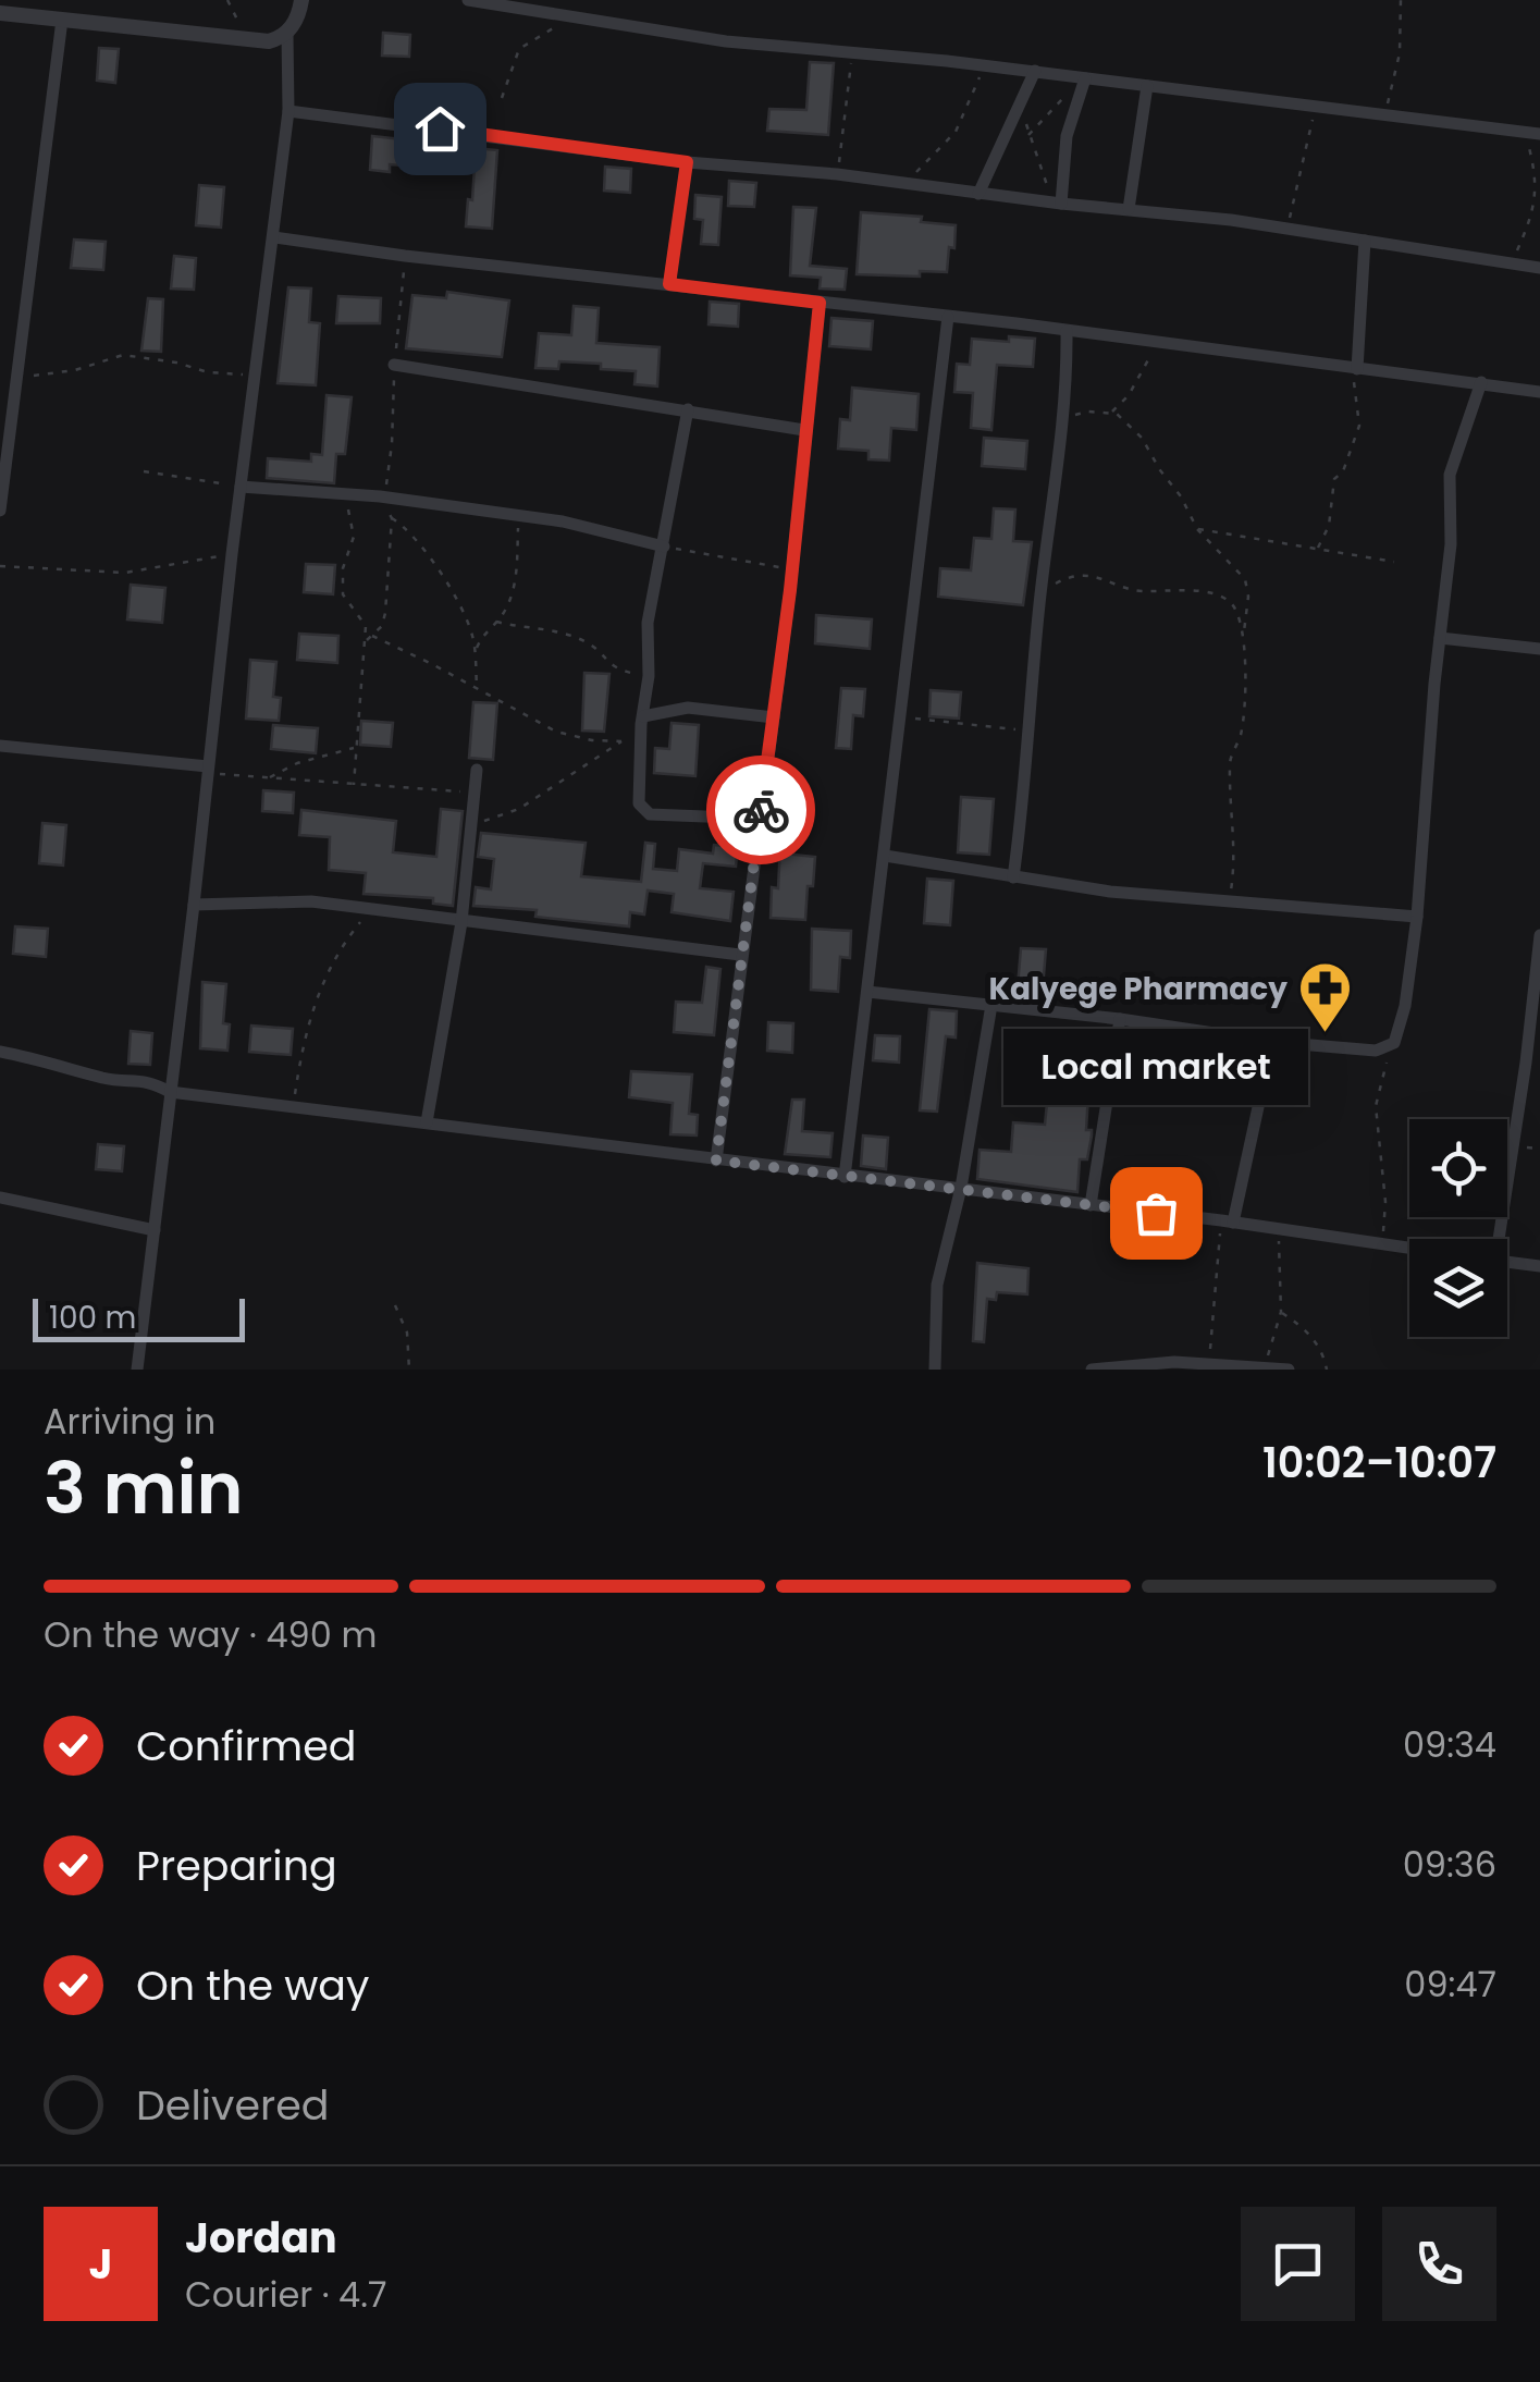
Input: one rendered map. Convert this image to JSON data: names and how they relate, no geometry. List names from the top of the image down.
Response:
{
  "places": {
    "pharmacy": ["Kalyege Pharmacy"],
    "other": ["Local market"]
  },
  "scale_bar": "100 m",
  "page": {
    "bubble": "Local market",
    "scale": "100 m",
    "heading": ["3 min", "Arriving in", "10:02–10:07"],
    "panel": ["Jordan", "Courier · 4.7"],
    "bar": "On the way · 490 m",
    "list": [
      ["Confirmed", "09:34"],
      ["Preparing", "09:36"],
      ["On the way", "09:47"],
      "Delivered"
    ],
    "round": "J"
  }
}
